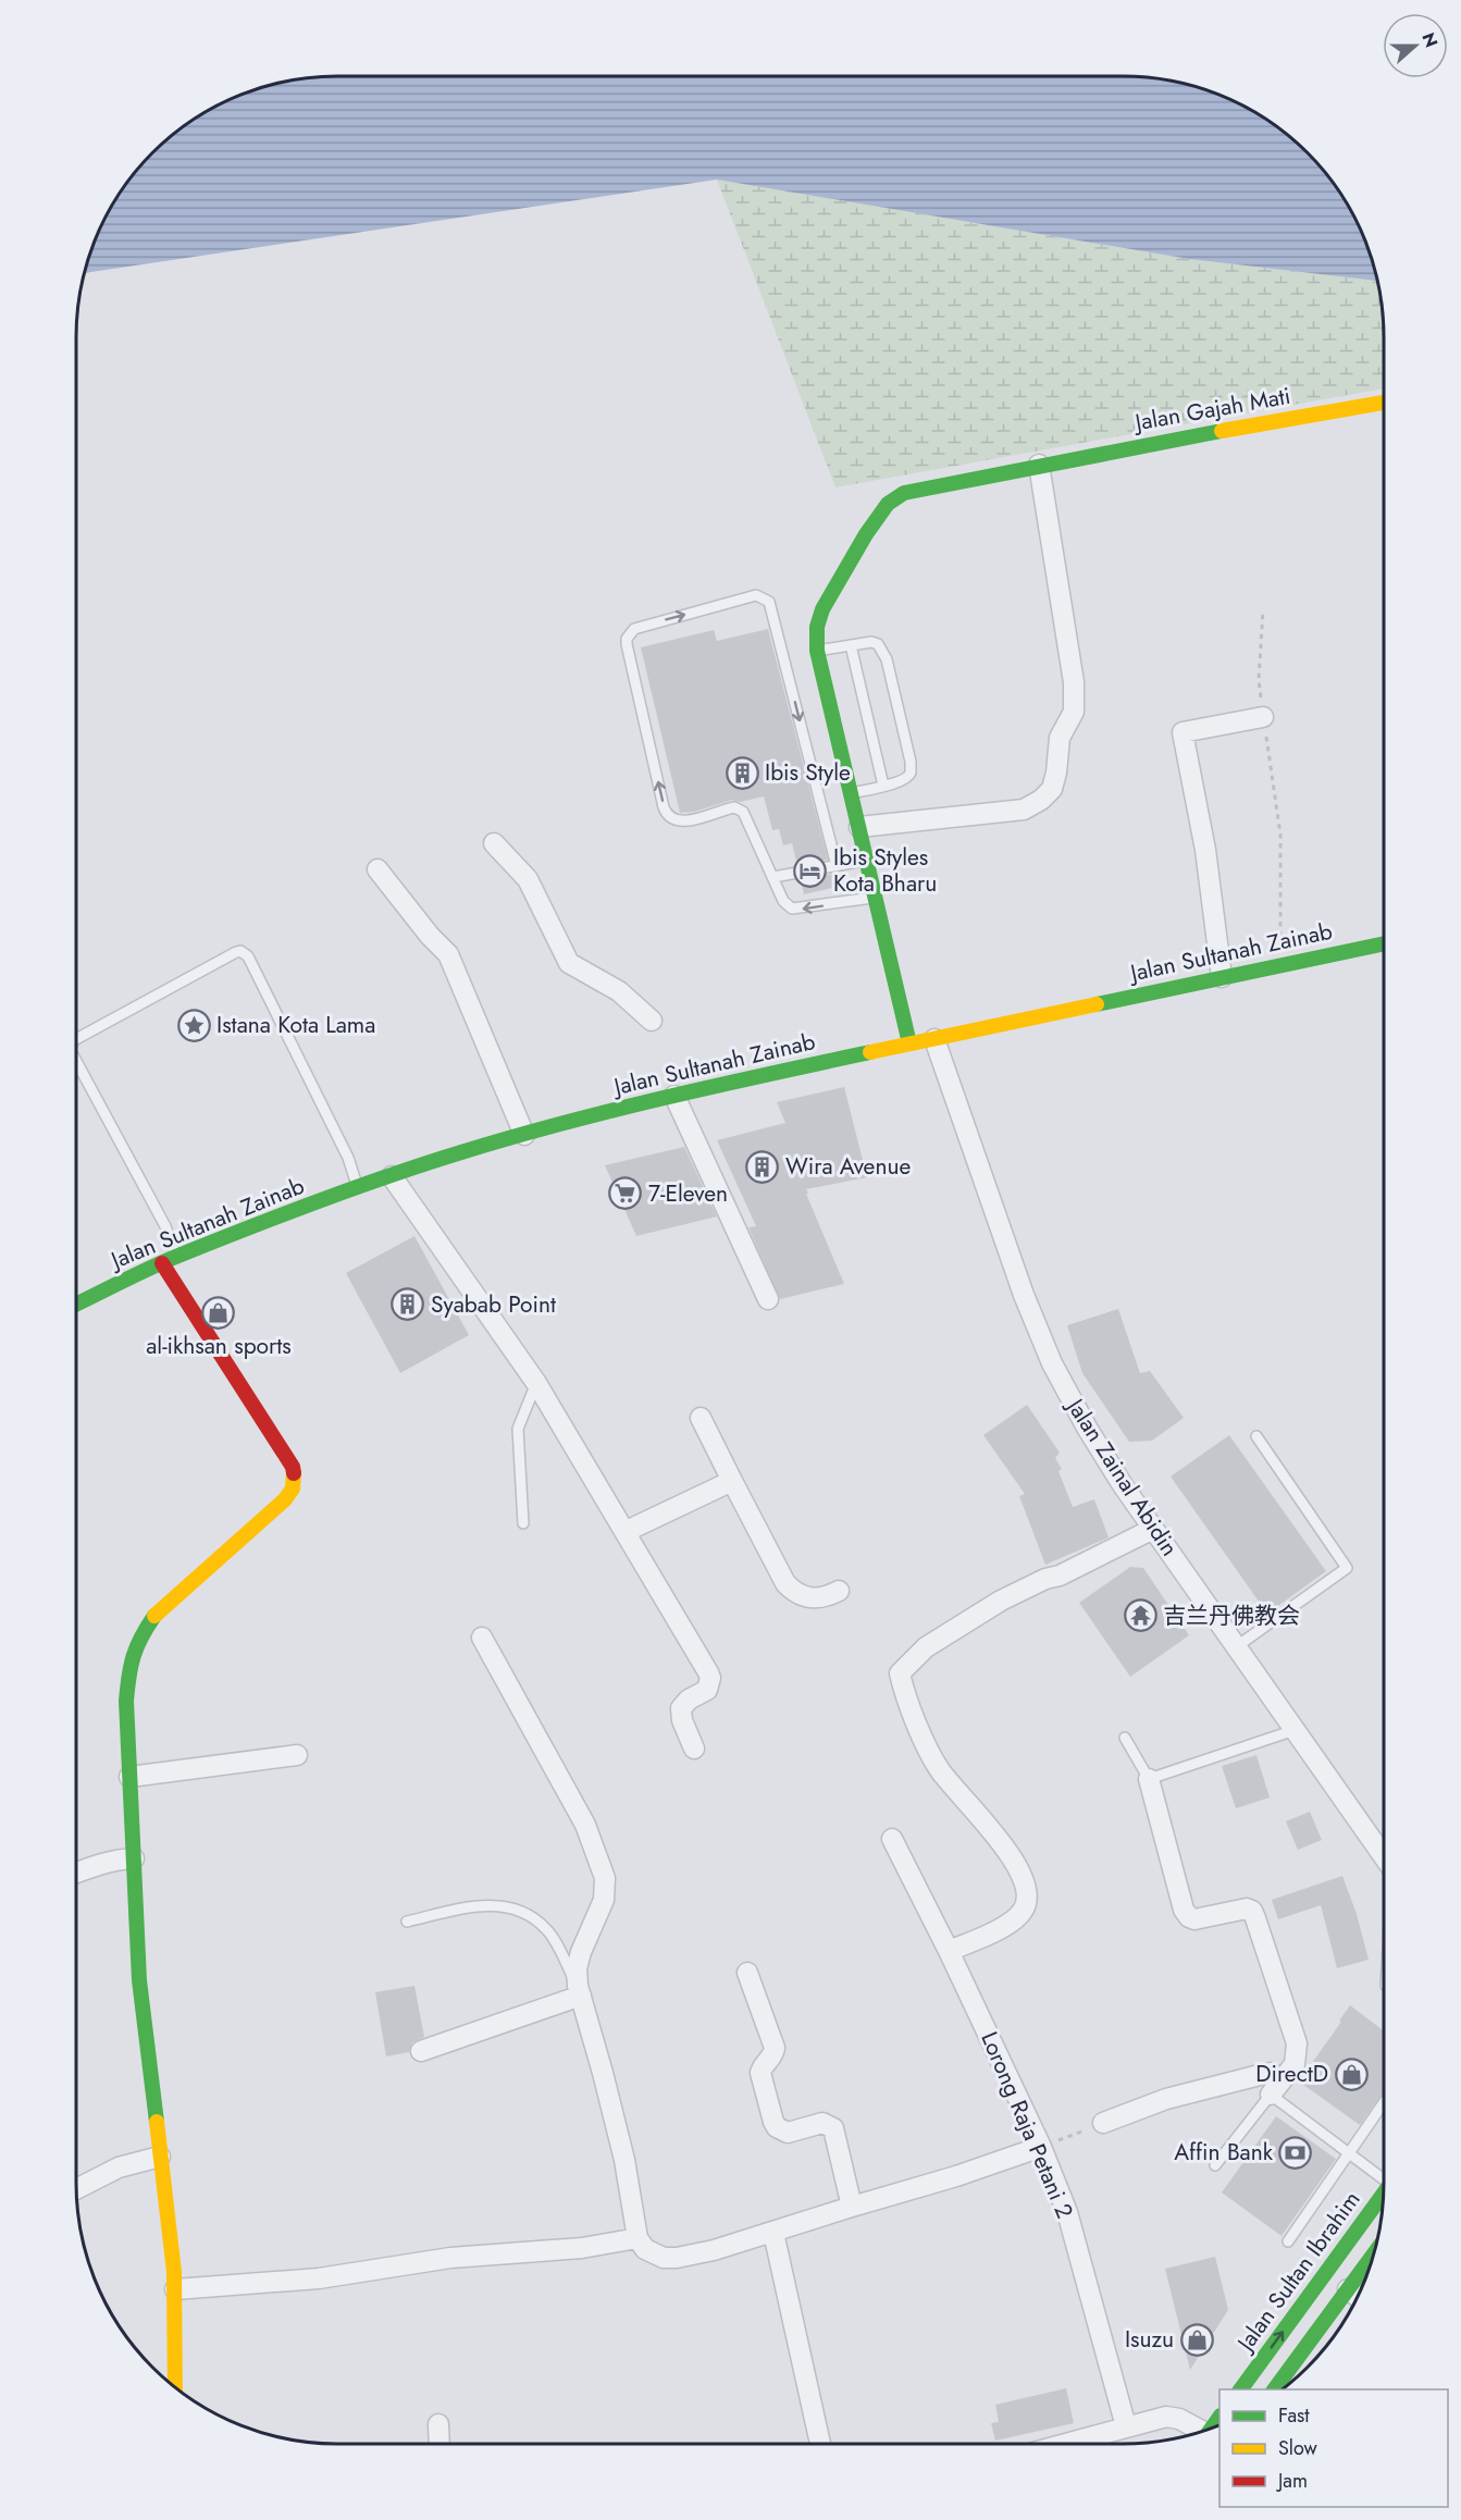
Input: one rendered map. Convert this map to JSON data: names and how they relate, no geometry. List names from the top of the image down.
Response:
{
  "streets": {
    "street": [
      "Jalan Gajah Mati",
      "Jalan Sultanah Zainab",
      "Jalan Zainal Abidin",
      "Lorong Raja Petani 2",
      "Jalan Sultan Ibrahim"
    ]
  },
  "crossings": [
    ["Jalan Gajah Mati", "Jalan Sultanah Zainab"],
    ["Jalan Sultanah Zainab", "Jalan Zainal Abidin"]
  ],
  "places": {
    "building": ["Ibis Style", "Wira Avenue", "Syabab Point"],
    "hotel": ["Ibis Styles Kota Bharu"],
    "place": ["Istana Kota Lama"],
    "supermarket": ["7-Eleven"],
    "shop": ["al-ikhsan sports", "DirectD", "Isuzu"],
    "temple": ["吉兰丹佛教会"],
    "bank": ["Affin Bank"]
  },
  "legend": ["Fast", "Slow", "Jam"],
  "north": "right"
}
